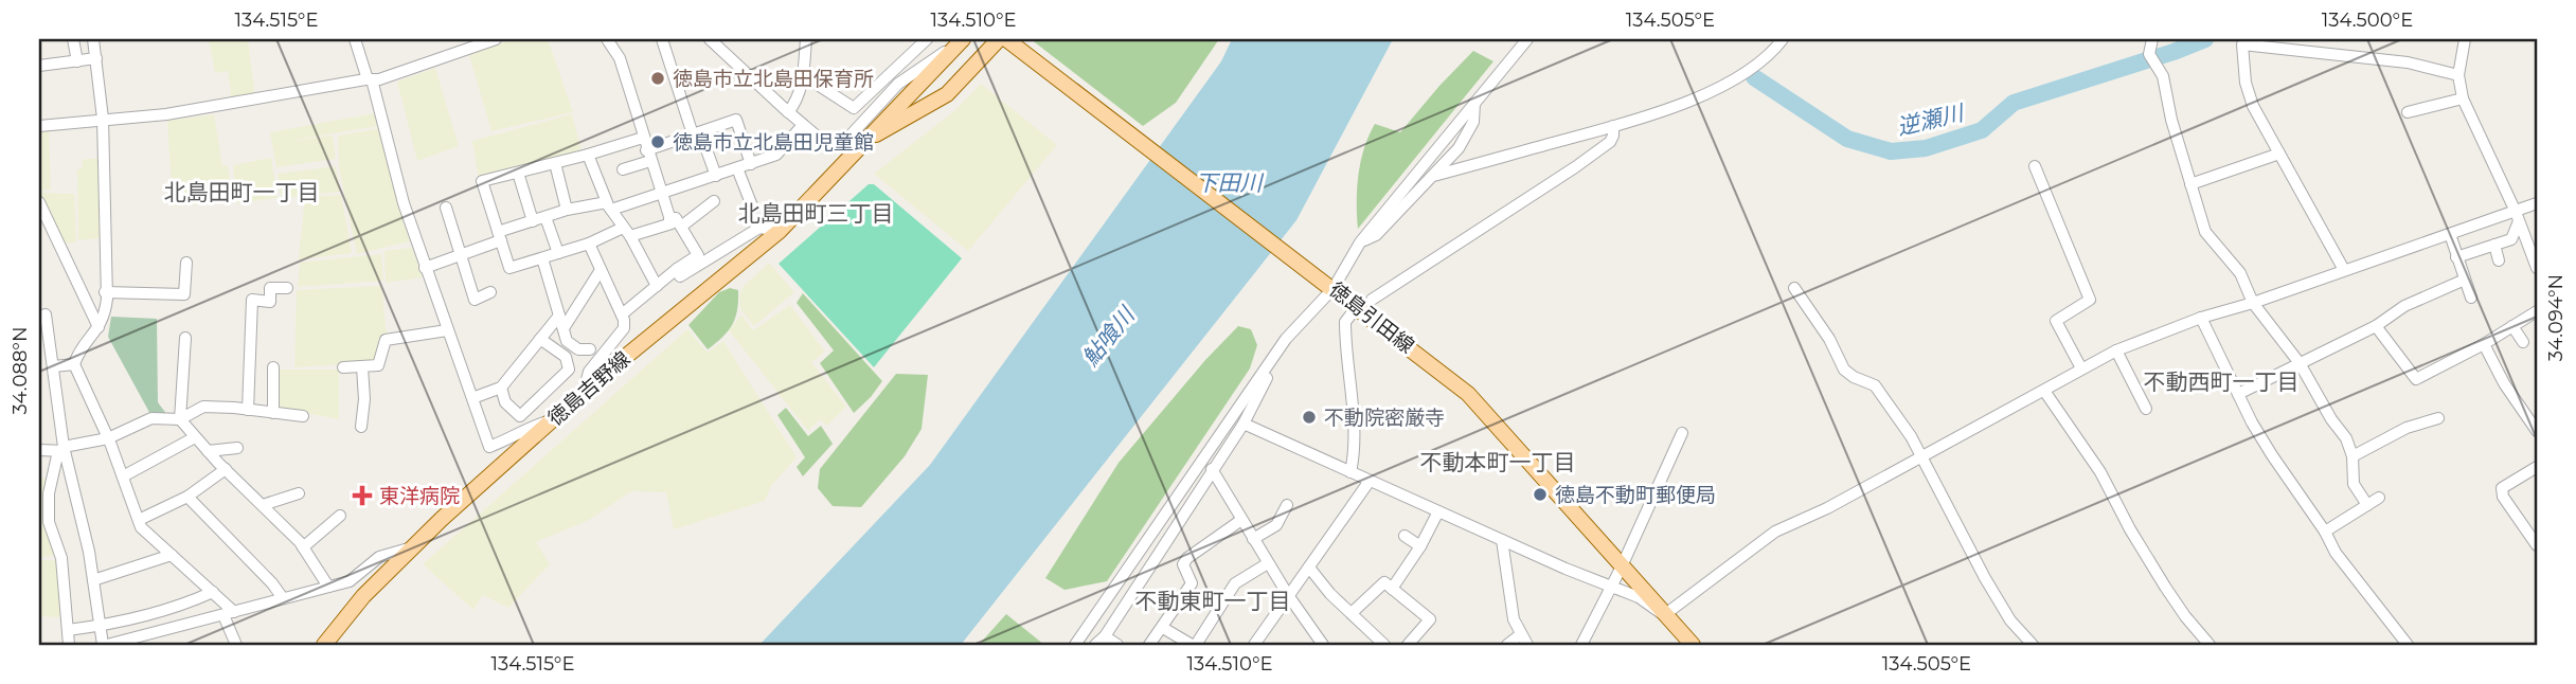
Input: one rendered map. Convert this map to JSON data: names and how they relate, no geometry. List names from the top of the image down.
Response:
{
  "streets": {
    "main road": ["徳島引田線", "徳島吉野線"]
  },
  "districts": [
    "北島田町一丁目",
    "北島田町三丁目",
    "不動西町一丁目",
    "不動本町一丁目",
    "不動東町一丁目"
  ],
  "water": ["逆瀬川", "下田川", "鮎喰川"],
  "places": {
    "other": [
      "徳島市立北島田保育所",
      "徳島市立北島田児童館",
      "不動院密厳寺",
      "徳島不動町郵便局"
    ],
    "health": ["東洋病院"]
  },
  "coordinates": [
    "134.515°E",
    "134.510°E",
    "134.505°E",
    "134.500°E",
    "34.094°N",
    "34.088°N"
  ]
}
